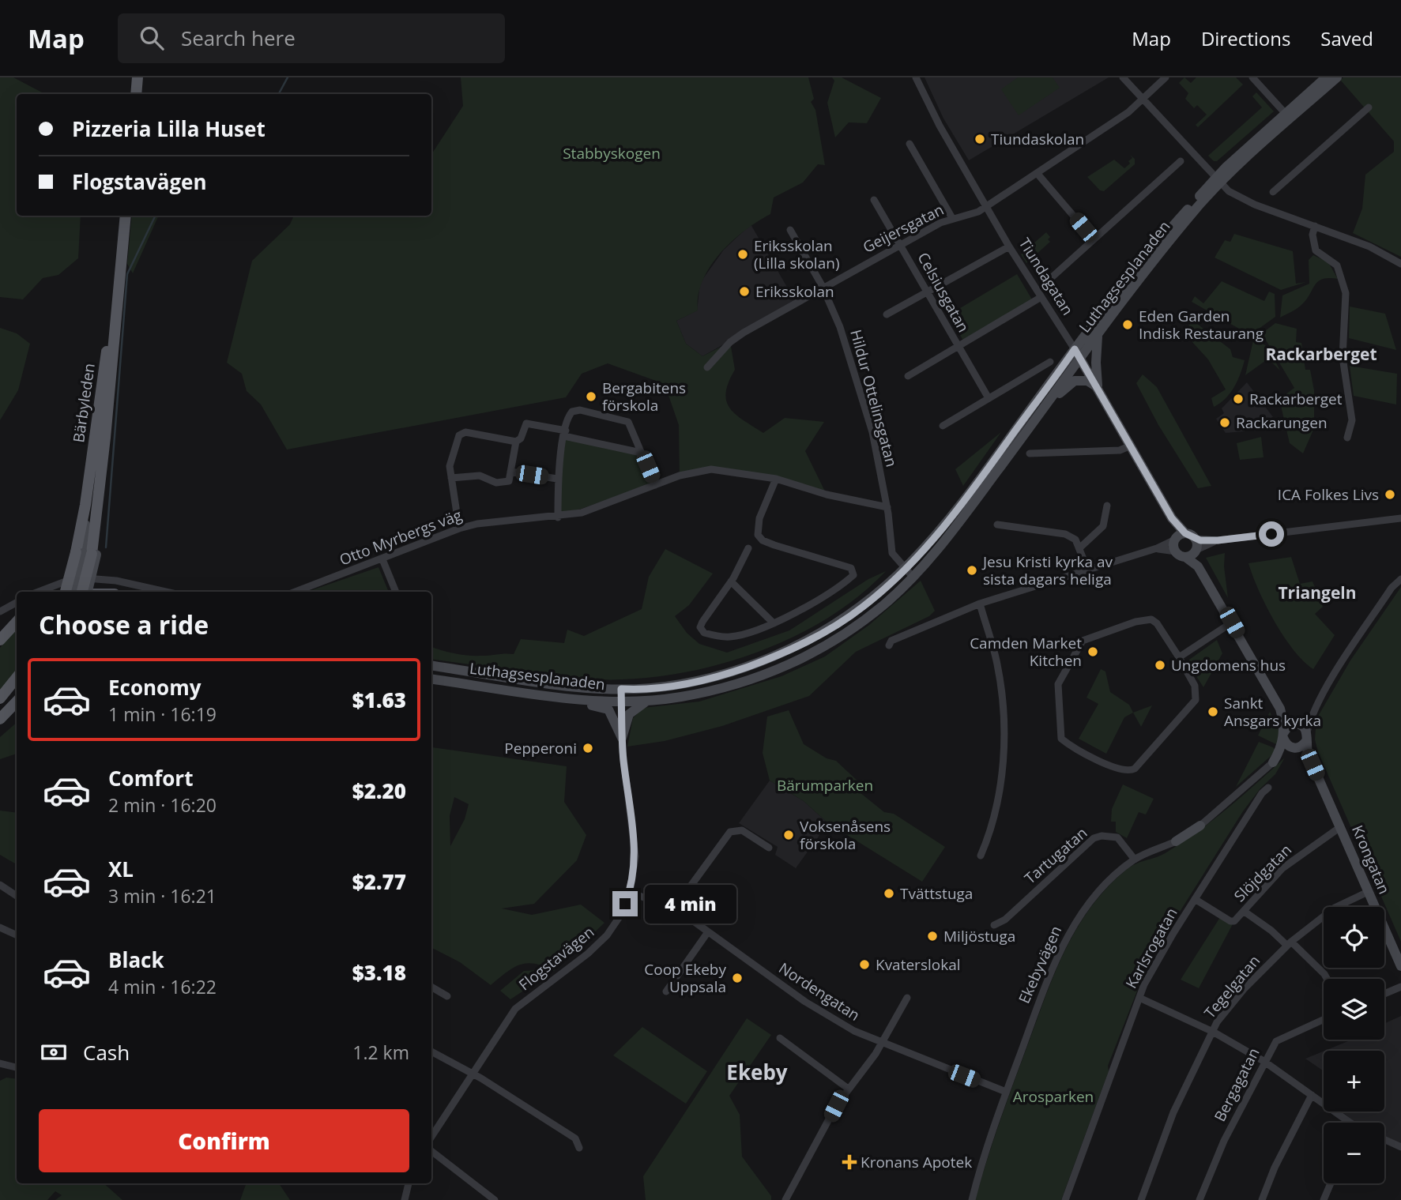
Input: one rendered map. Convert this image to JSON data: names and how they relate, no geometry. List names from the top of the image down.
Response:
{
  "streets": {
    "main road": [
      "Tiundagatan",
      "Luthagsesplanaden",
      "Bärbyleden",
      "Krongatan",
      "Ekebyvägen"
    ],
    "street": [
      "Geijersgatan",
      "Celsiusgatan",
      "Hildur Ottelinsgatan",
      "Otto Myrbergs väg",
      "Tartugatan",
      "Slöjdgatan",
      "Karlsrogatan",
      "Flogstavägen",
      "Tegelgatan",
      "Nordengatan",
      "Bergagatan"
    ]
  },
  "crossings": [
    ["Geijersgatan", "Tiundagatan"],
    ["Geijersgatan", "Celsiusgatan"],
    ["Geijersgatan", "Hildur Ottelinsgatan"],
    ["Tiundagatan", "Luthagsesplanaden"],
    ["Luthagsesplanaden", "Hildur Ottelinsgatan"],
    ["Luthagsesplanaden", "Flogstavägen"],
    ["Hildur Ottelinsgatan", "Otto Myrbergs väg"],
    ["Tartugatan", "Ekebyvägen"],
    ["Krongatan", "Slöjdgatan"],
    ["Krongatan", "Ekebyvägen"],
    ["Krongatan", "Tegelgatan"],
    ["Slöjdgatan", "Karlsrogatan"],
    ["Flogstavägen", "Nordengatan"],
    ["Ekebyvägen", "Nordengatan"]
  ],
  "districts": ["Rackarberget", "Triangeln", "Ekeby"],
  "parks": ["Stabbyskogen", "Bärumparken", "Arosparken"],
  "places": {
    "other": [
      "Tiundaskolan",
      "Eriksskolan (Lilla skolan)",
      "Eriksskolan",
      "Eden Garden Indisk Restaurang",
      "Bergabitens förskola",
      "Rackarberget",
      "Rackarungen",
      "ICA Folkes Livs",
      "Jesu Kristi kyrka av sista dagars heliga",
      "Camden Market Kitchen",
      "Ungdomens hus",
      "Sankt Ansgars kyrka",
      "Pepperoni",
      "Voksenåsens förskola",
      "Tvättstuga",
      "Miljöstuga",
      "Kvaterslokal",
      "Coop Ekeby Uppsala"
    ],
    "health": ["Kronans Apotek"]
  },
  "page": {
    "header": "Map",
    "search": "Search here",
    "nav": ["Map", "Directions", "Saved"],
    "banner": ["Pizzeria Lilla Huset", "Flogstavägen"],
    "heading": "Choose a ride",
    "list": [
      {
        "name": "Economy",
        "note": "1 min · 16:19",
        "value": "$1.63"
      },
      {
        "name": "Comfort",
        "note": "2 min · 16:20",
        "value": "$2.20"
      },
      {
        "name": "XL",
        "note": "3 min · 16:21",
        "value": "$2.77"
      },
      {
        "name": "Black",
        "note": "4 min · 16:22",
        "value": "$3.18"
      }
    ],
    "bubble": "4 min",
    "map_buttons": ["+", "−"],
    "pay": ["Cash", "1.2 km"],
    "buttons": "Confirm"
  }
}
